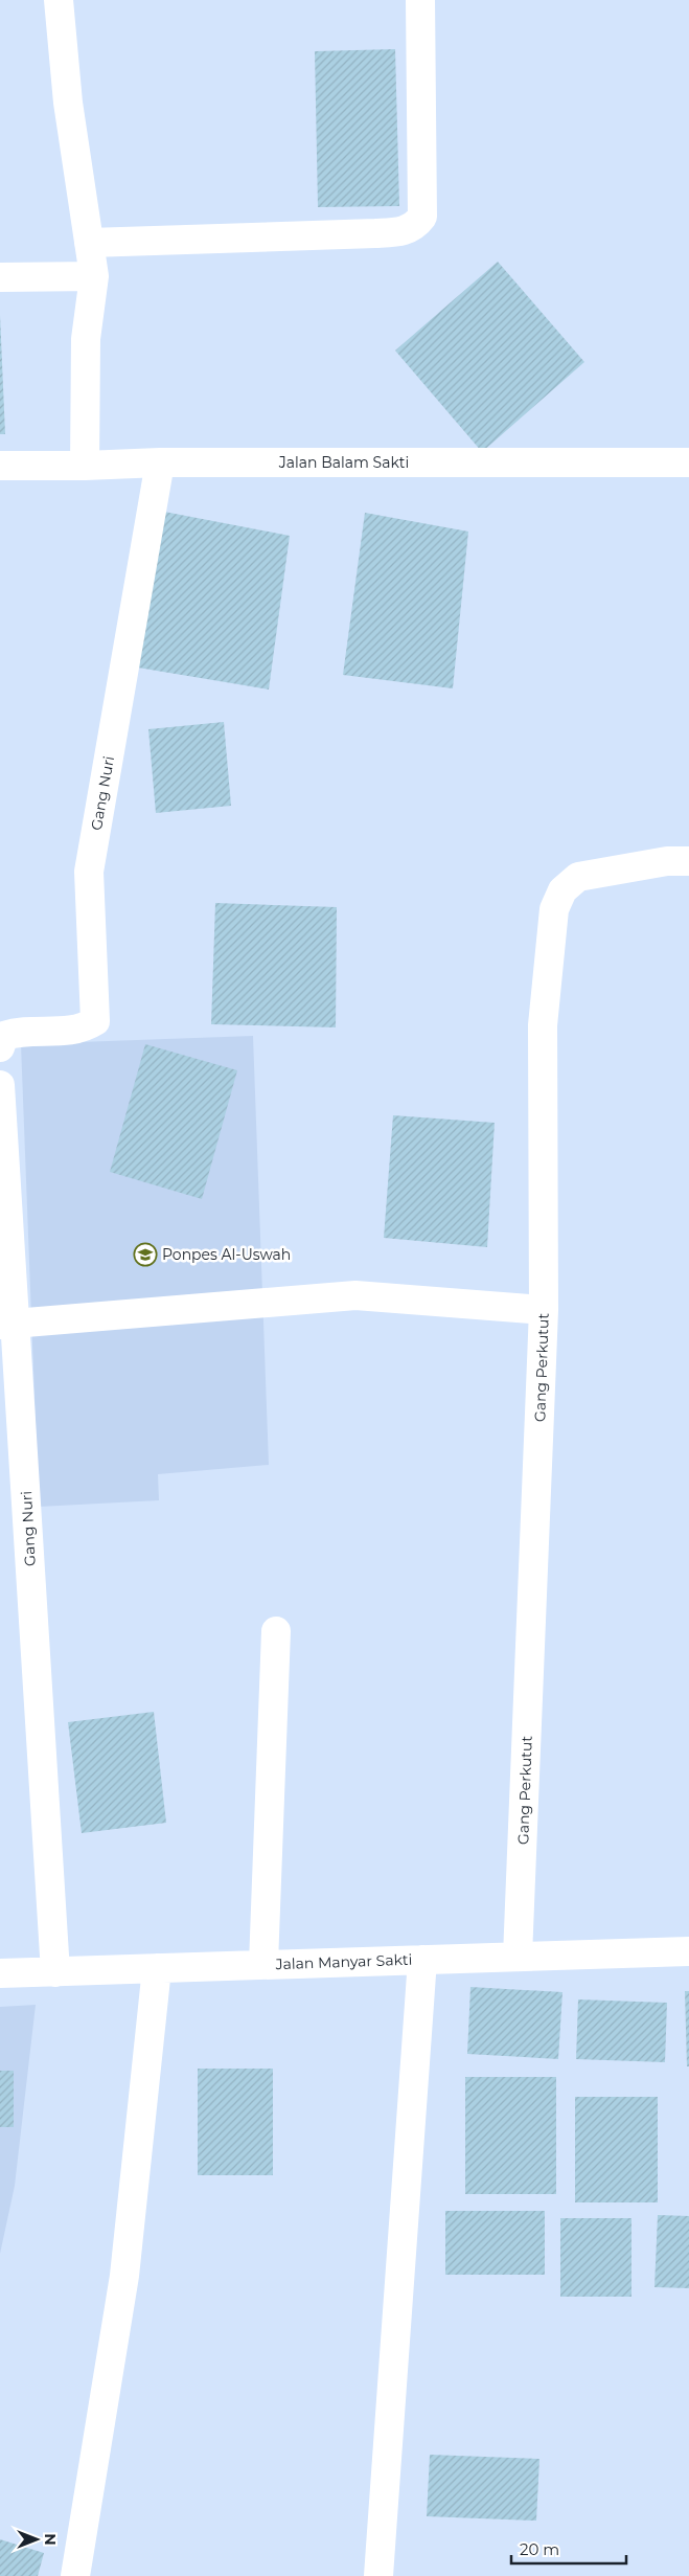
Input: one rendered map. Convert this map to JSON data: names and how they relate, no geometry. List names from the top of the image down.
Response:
{
  "streets": {
    "street": [
      "Jalan Balam Sakti",
      "Gang Nuri",
      "Gang Perkutut",
      "Jalan Manyar Sakti"
    ]
  },
  "crossings": [
    ["Jalan Balam Sakti", "Gang Nuri"],
    ["Gang Nuri", "Jalan Manyar Sakti"],
    ["Gang Perkutut", "Jalan Manyar Sakti"]
  ],
  "places": {
    "school or university": ["Ponpes Al-Uswah"]
  },
  "scale_bar": "20 m",
  "north": "right"
}
